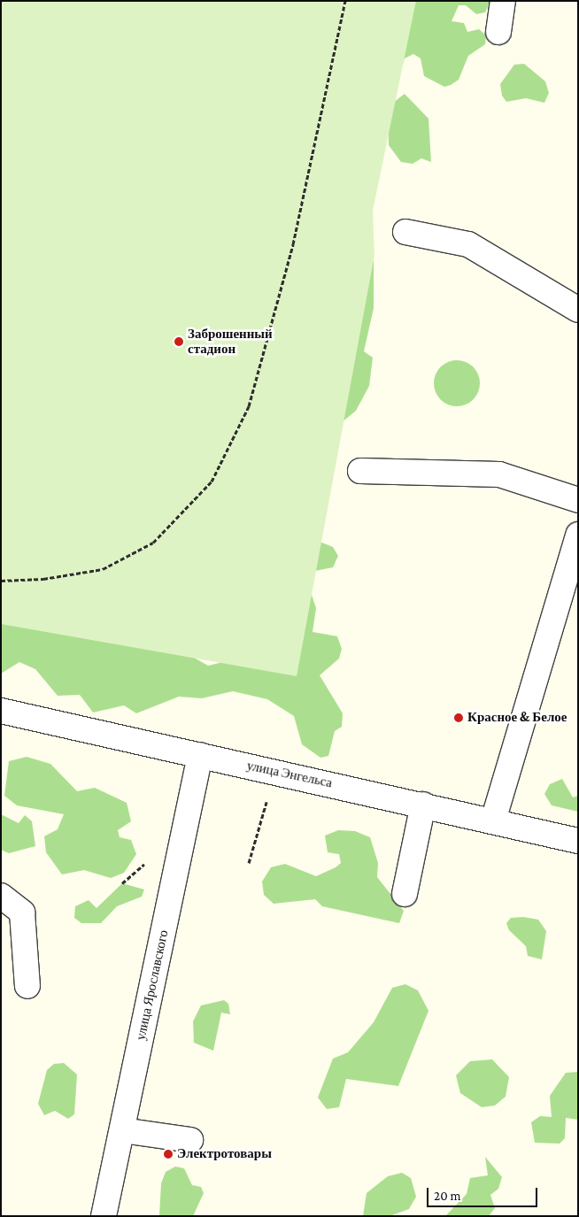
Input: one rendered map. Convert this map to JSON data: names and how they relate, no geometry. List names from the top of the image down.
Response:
{
  "streets": {
    "street": ["улица Энгельса", "улица Ярославского"]
  },
  "crossings": [
    ["улица Энгельса", "улица Ярославского"]
  ],
  "places": ["Заброшенный стадион", "Красное & Белое", "Электротовары"],
  "scale_bar": "20 m"
}
